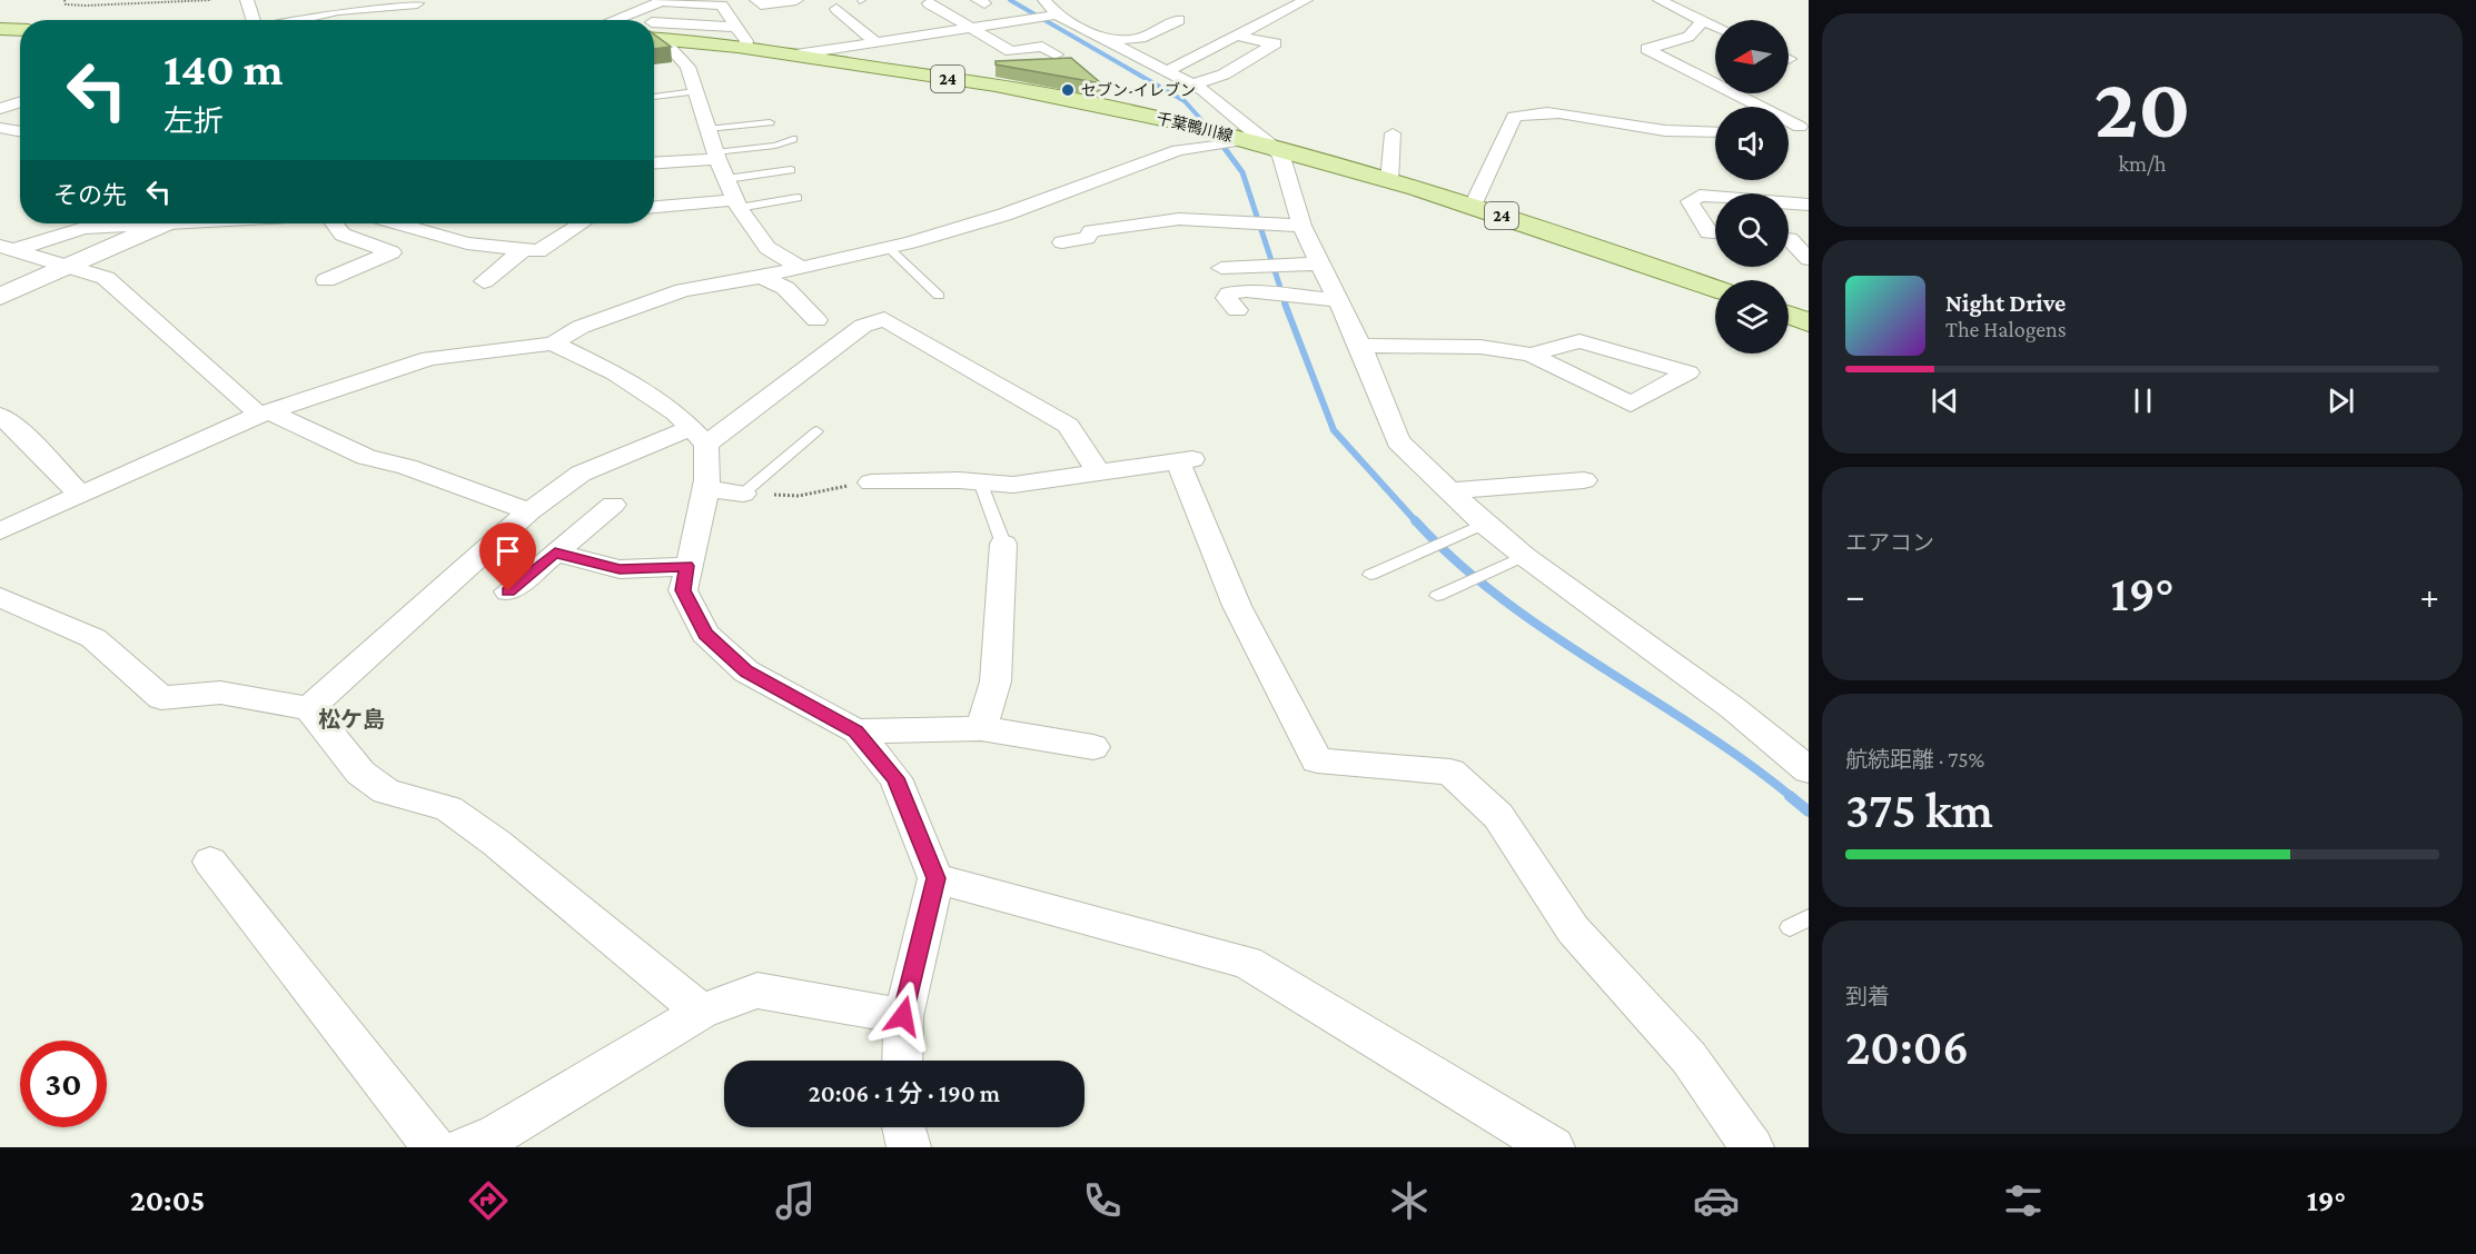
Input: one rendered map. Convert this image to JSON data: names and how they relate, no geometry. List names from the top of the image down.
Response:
{
  "streets": {
    "main road": ["24", "千葉鴨川線"]
  },
  "districts": ["松ケ島"],
  "places": ["セブン-イレブン"],
  "north": "left",
  "page": {
    "tile": [
      ["20", "km/h"],
      "エアコン",
      ["航続距離 · 75%", "375 km"],
      ["到着", "20:06"]
    ],
    "turn": ["140 m", "左折"],
    "then": "その先",
    "song": ["Night Drive", "The Halogens"],
    "heat": ["−", "19°", "+"],
    "limit": "30",
    "trip": "20:06 · 1 分 · 190 m",
    "tabs": ["20:05", "19°"]
  }
}
